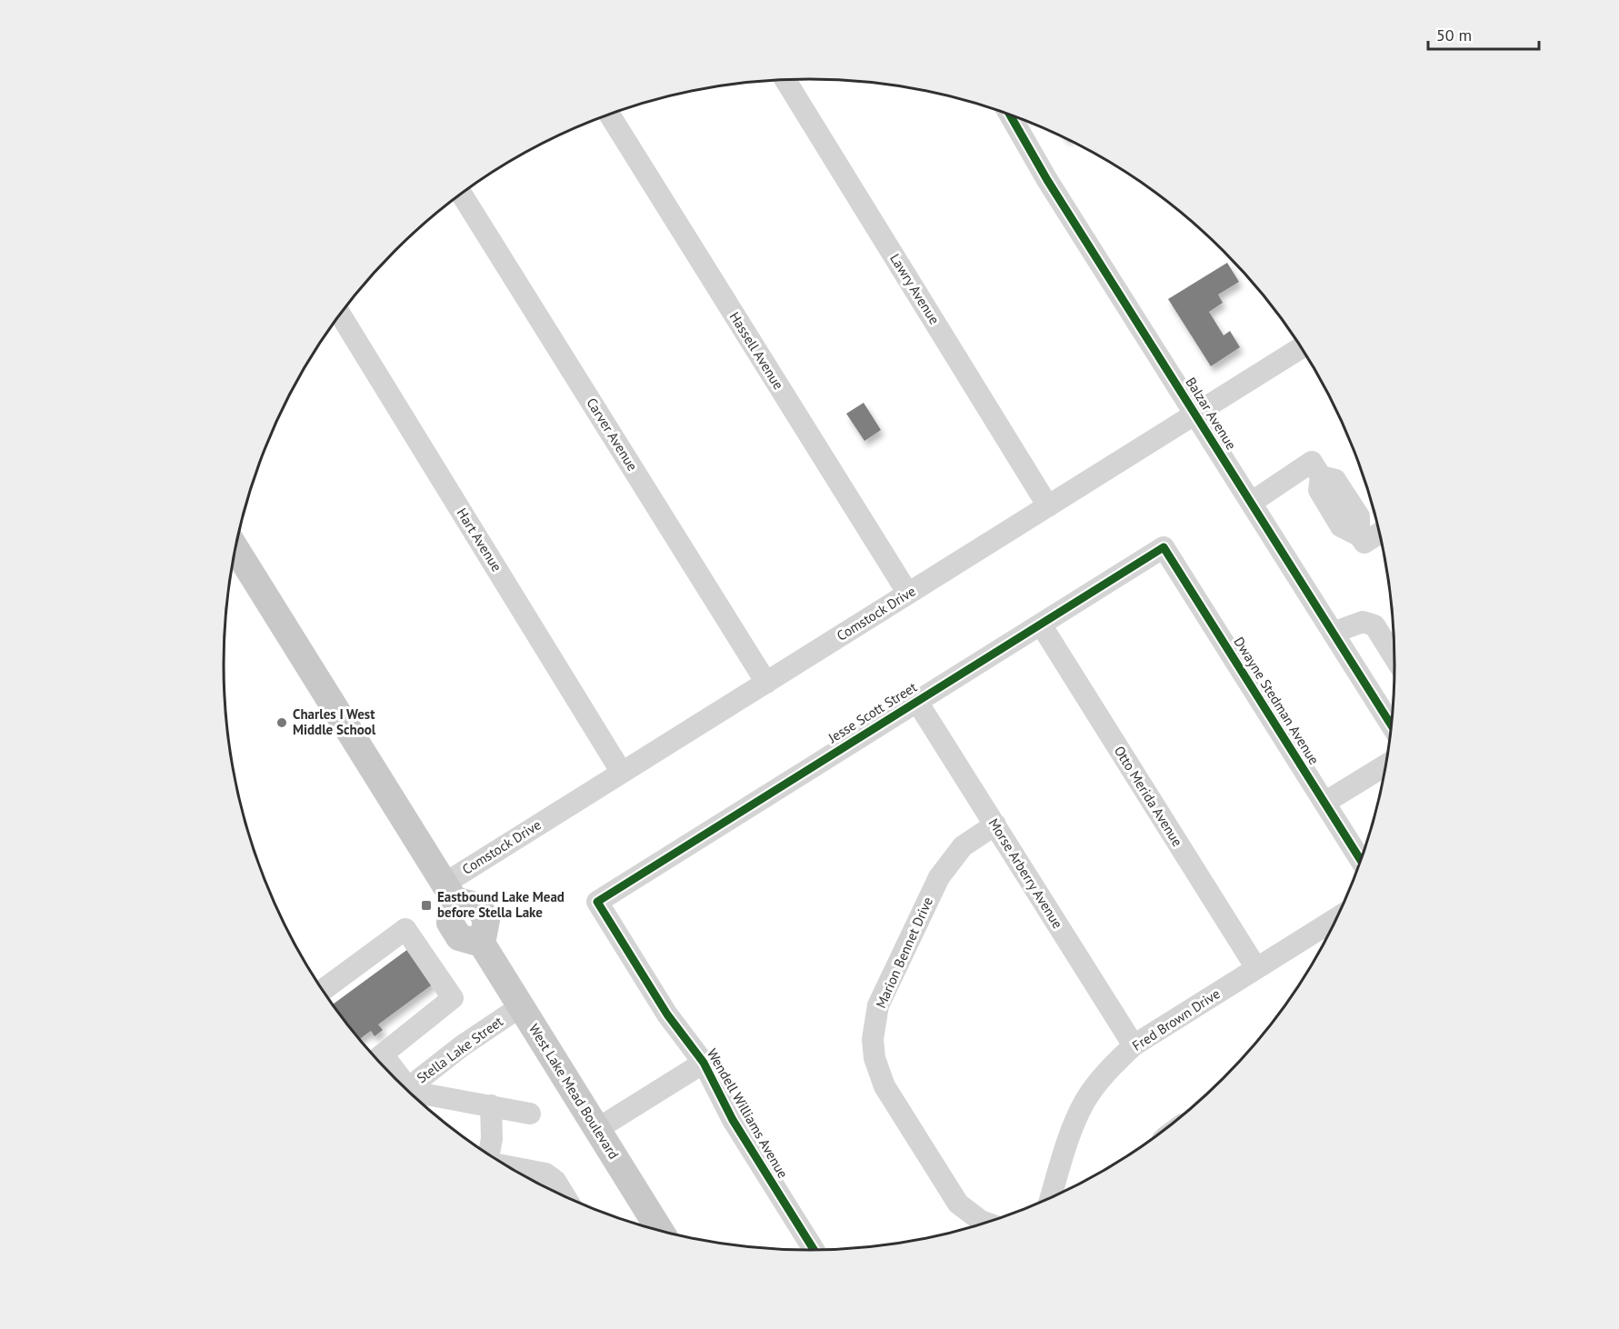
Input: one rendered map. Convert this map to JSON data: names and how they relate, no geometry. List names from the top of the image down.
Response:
{
  "streets": {
    "main road": ["West Lake Mead Boulevard"],
    "street": [
      "Lawry Avenue",
      "Hassell Avenue",
      "Balzar Avenue",
      "Carver Avenue",
      "Hart Avenue",
      "Comstock Drive",
      "Dwayne Stedman Avenue",
      "Jesse Scott Street",
      "Otto Merida Avenue",
      "Morse Arberry Avenue",
      "Marion Bennet Drive",
      "Fred Brown Drive",
      "Stella Lake Street",
      "Wendell Williams Avenue"
    ]
  },
  "crossings": [
    ["Lawry Avenue", "Comstock Drive"],
    ["Hassell Avenue", "Comstock Drive"],
    ["Balzar Avenue", "Comstock Drive"],
    ["Carver Avenue", "Comstock Drive"],
    ["Hart Avenue", "Comstock Drive"],
    ["Comstock Drive", "West Lake Mead Boulevard"],
    ["Dwayne Stedman Avenue", "Jesse Scott Street"],
    ["Jesse Scott Street", "Otto Merida Avenue"],
    ["Jesse Scott Street", "Morse Arberry Avenue"],
    ["Jesse Scott Street", "Wendell Williams Avenue"],
    ["Otto Merida Avenue", "Fred Brown Drive"],
    ["Morse Arberry Avenue", "Marion Bennet Drive"],
    ["Morse Arberry Avenue", "Fred Brown Drive"],
    ["Stella Lake Street", "West Lake Mead Boulevard"]
  ],
  "places": {
    "other": ["Charles I West Middle School"],
    "transit": ["Eastbound Lake Mead before Stella Lake"]
  },
  "scale_bar": "50 m"
}
